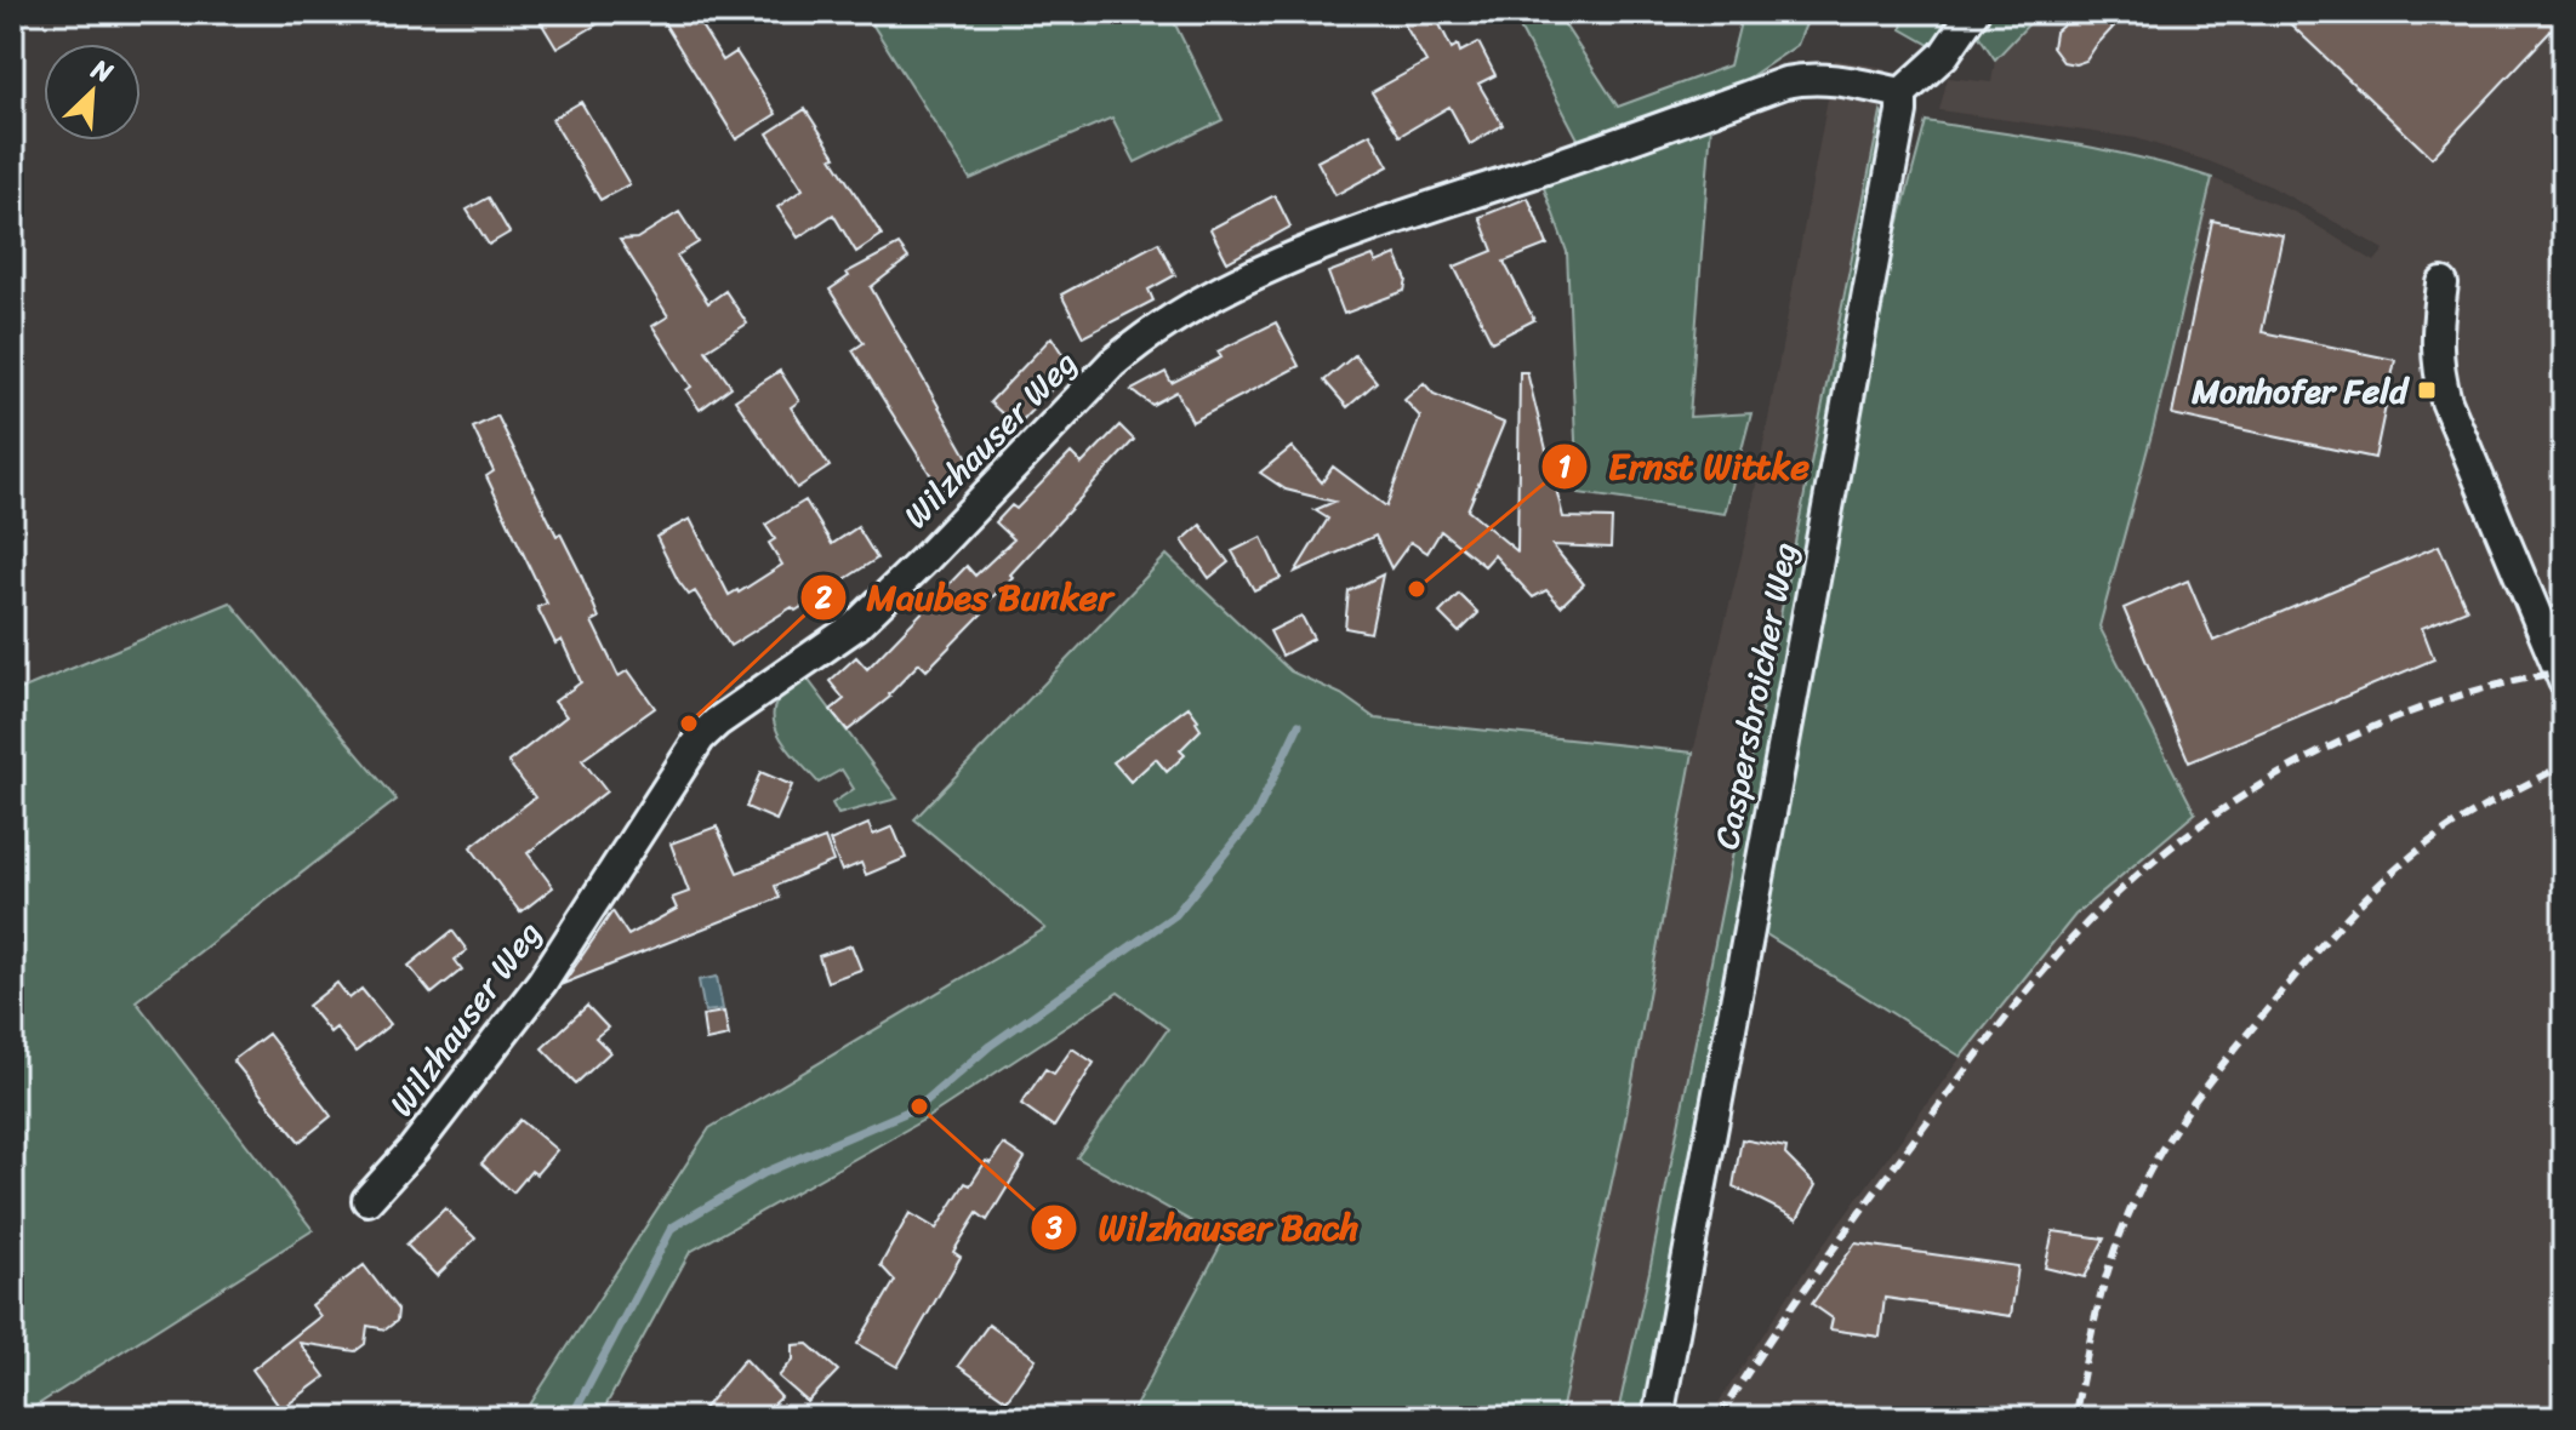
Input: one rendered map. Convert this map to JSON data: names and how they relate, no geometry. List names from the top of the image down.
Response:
{
  "streets": {
    "street": ["Wilzhauser Weg", "Caspersbroicher Weg"]
  },
  "crossings": [
    ["Wilzhauser Weg", "Caspersbroicher Weg"]
  ],
  "places": {
    "transit": ["Monhofer Feld"],
    "other": ["Ernst Wittke", "Maubes Bunker", "Wilzhauser Bach"]
  },
  "north": "top right"
}
